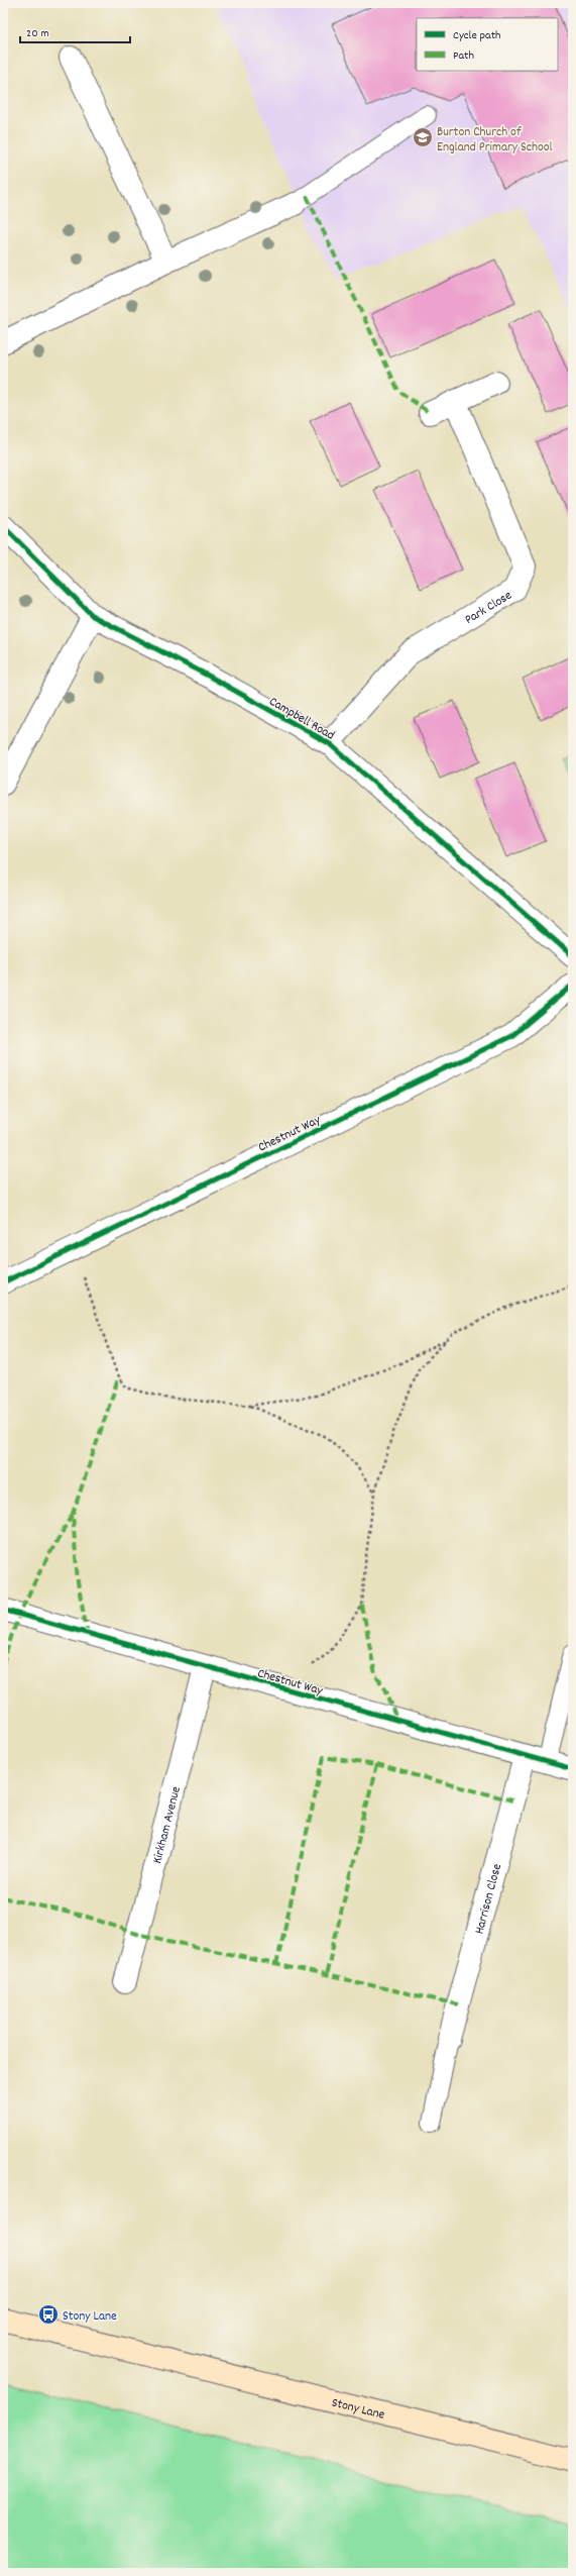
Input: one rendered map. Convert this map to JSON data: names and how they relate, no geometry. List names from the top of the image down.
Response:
{
  "streets": {
    "main road": ["Stony Lane"],
    "street": [
      "Park Close",
      "Campbell Road",
      "Chestnut Way",
      "Kirkham Avenue",
      "Harrison Close"
    ]
  },
  "crossings": [
    ["Park Close", "Campbell Road"],
    ["Chestnut Way", "Kirkham Avenue"],
    ["Chestnut Way", "Harrison Close"]
  ],
  "places": {
    "school or university": ["Burton Church of England Primary School"],
    "bus stop": ["Stony Lane"]
  },
  "legend": ["Cycle path", "Path"],
  "scale_bar": "20 m"
}
